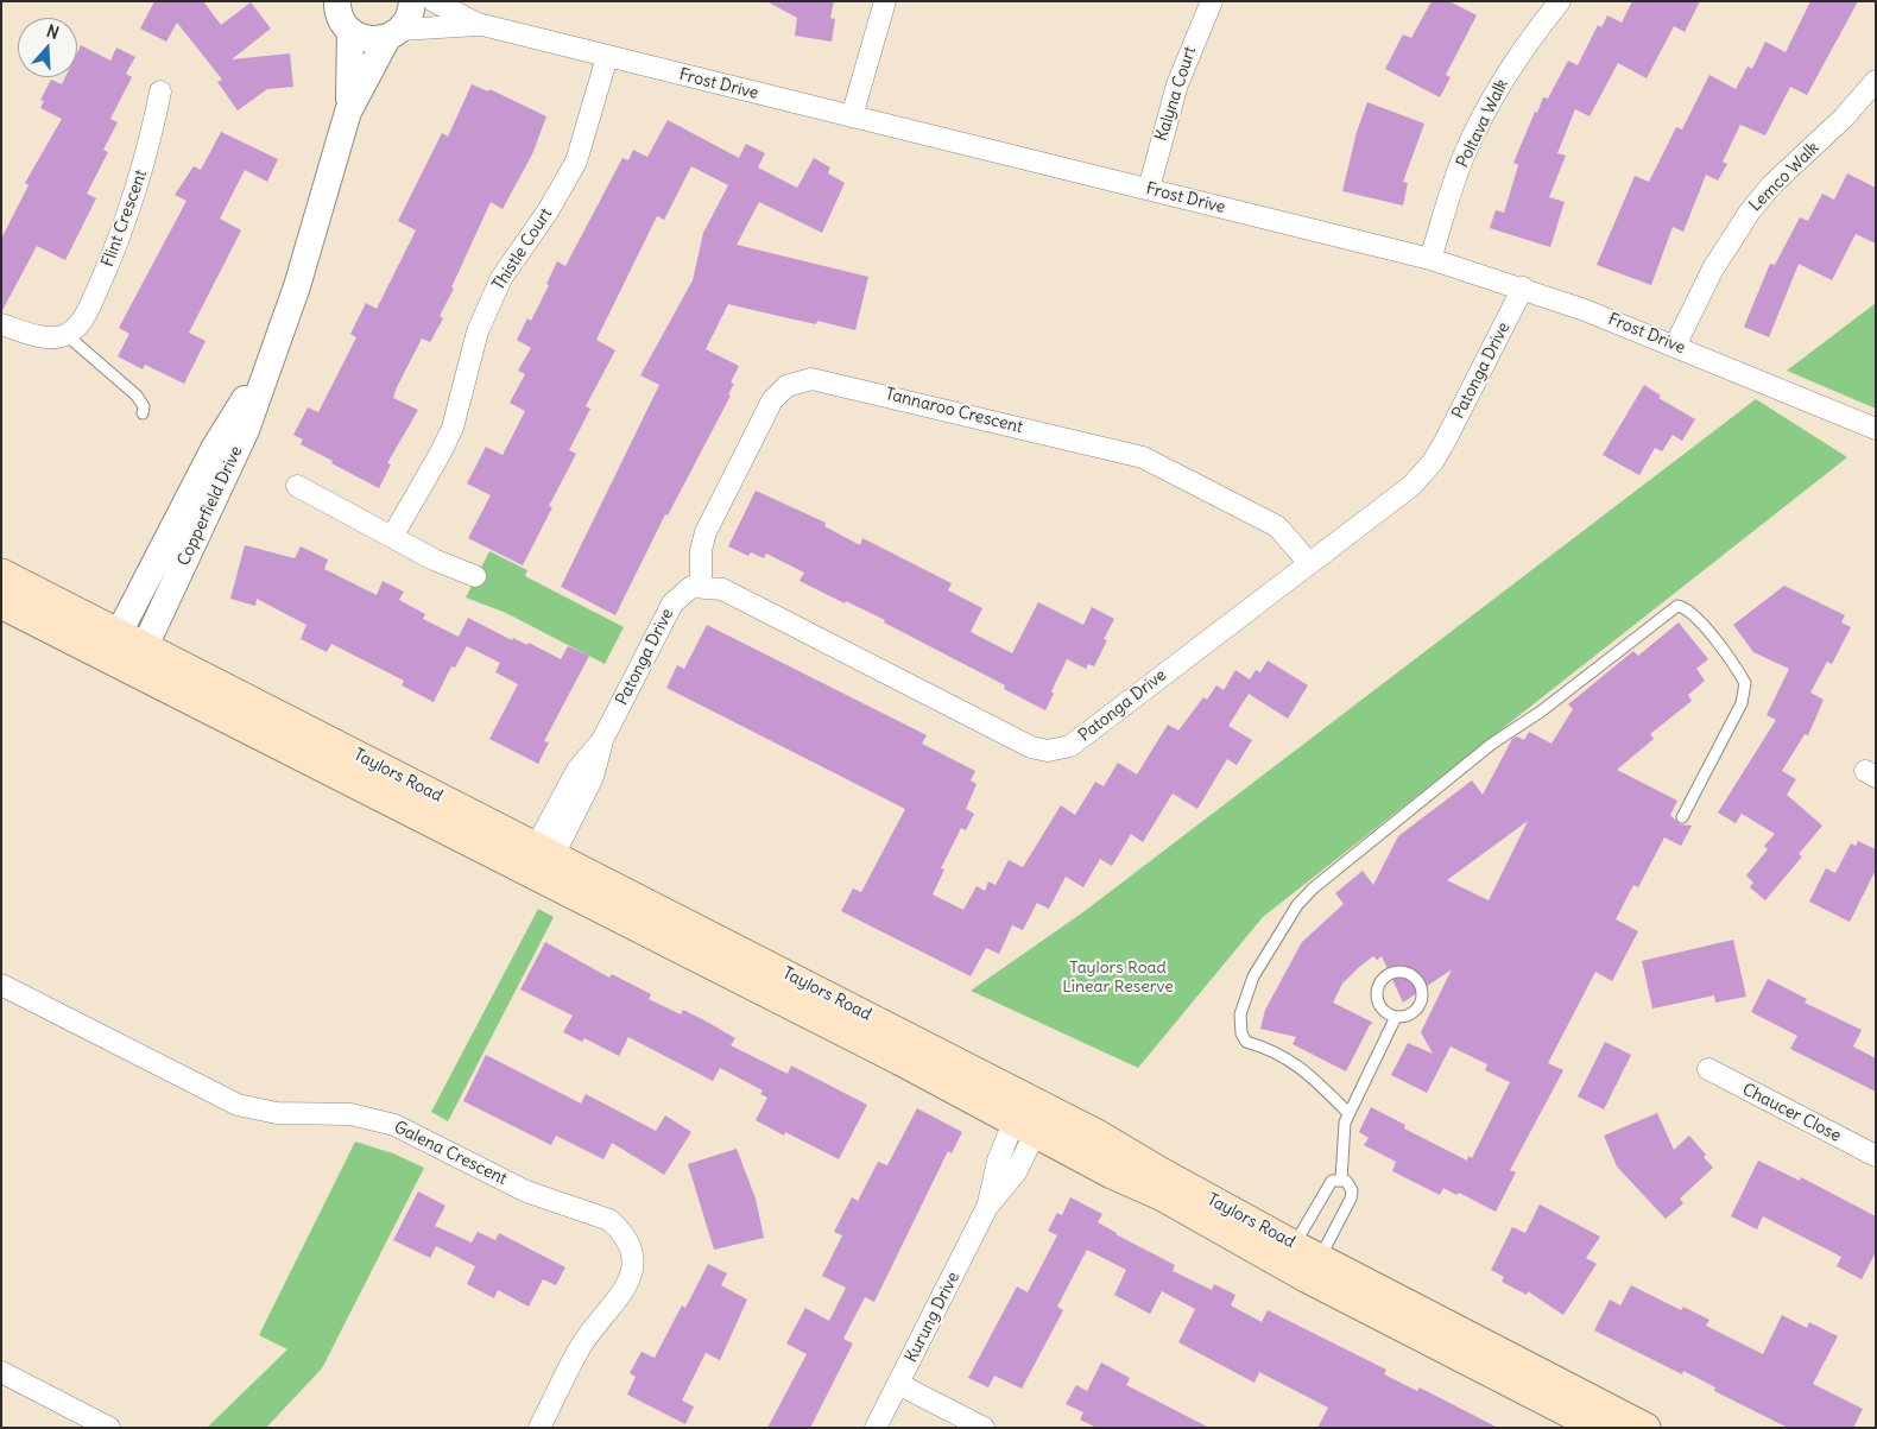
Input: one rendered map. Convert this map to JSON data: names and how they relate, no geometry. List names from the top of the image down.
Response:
{
  "streets": {
    "main road": ["Taylors Road"],
    "street": [
      "Frost Drive",
      "Kalyna Court",
      "Poltava Walk",
      "Lemco Walk",
      "Flint Crescent",
      "Thistle Court",
      "Patonga Drive",
      "Tannaroo Crescent",
      "Copperfield Drive",
      "Chaucer Close",
      "Galena Crescent",
      "Kurung Drive"
    ]
  },
  "crossings": [
    ["Frost Drive", "Kalyna Court"],
    ["Frost Drive", "Poltava Walk"],
    ["Frost Drive", "Lemco Walk"],
    ["Frost Drive", "Thistle Court"],
    ["Frost Drive", "Patonga Drive"],
    ["Frost Drive", "Copperfield Drive"],
    ["Patonga Drive", "Tannaroo Crescent"],
    ["Patonga Drive", "Taylors Road"],
    ["Copperfield Drive", "Taylors Road"],
    ["Taylors Road", "Kurung Drive"]
  ],
  "parks": ["Taylors Road Linear Reserve"],
  "north": "top"
}
